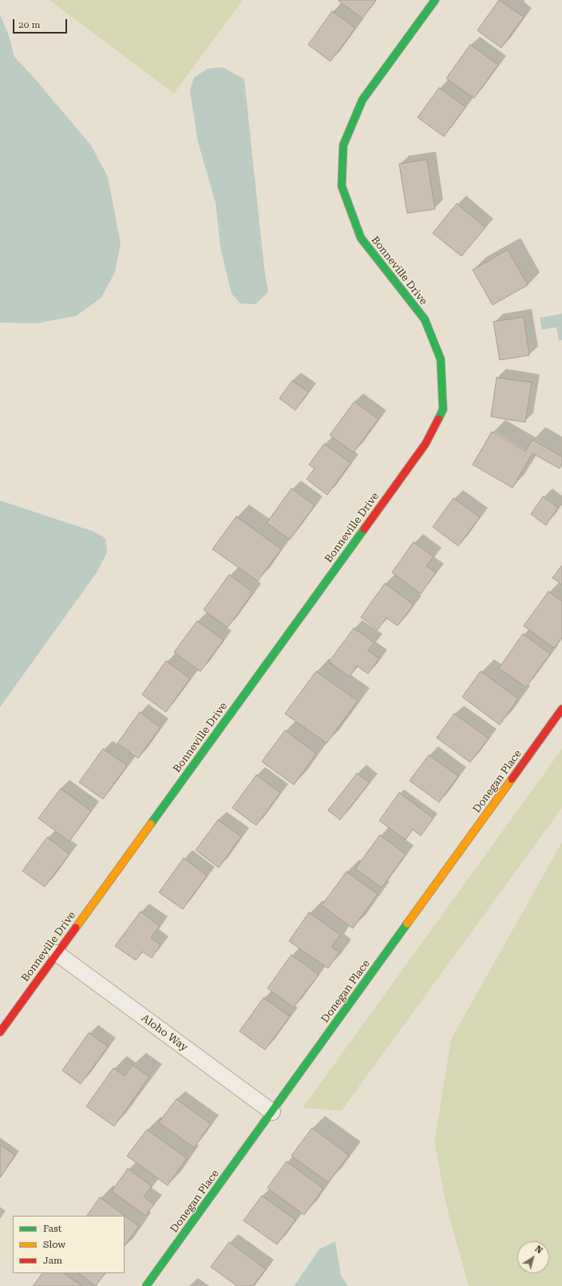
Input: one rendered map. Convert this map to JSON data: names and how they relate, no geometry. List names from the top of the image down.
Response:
{
  "streets": {
    "street": ["Bonneville Drive", "Donegan Place", "Aloho Way"]
  },
  "crossings": [
    ["Bonneville Drive", "Aloho Way"],
    ["Donegan Place", "Aloho Way"]
  ],
  "legend": ["Fast", "Slow", "Jam"],
  "scale_bar": "20 m",
  "north": "top right"
}
